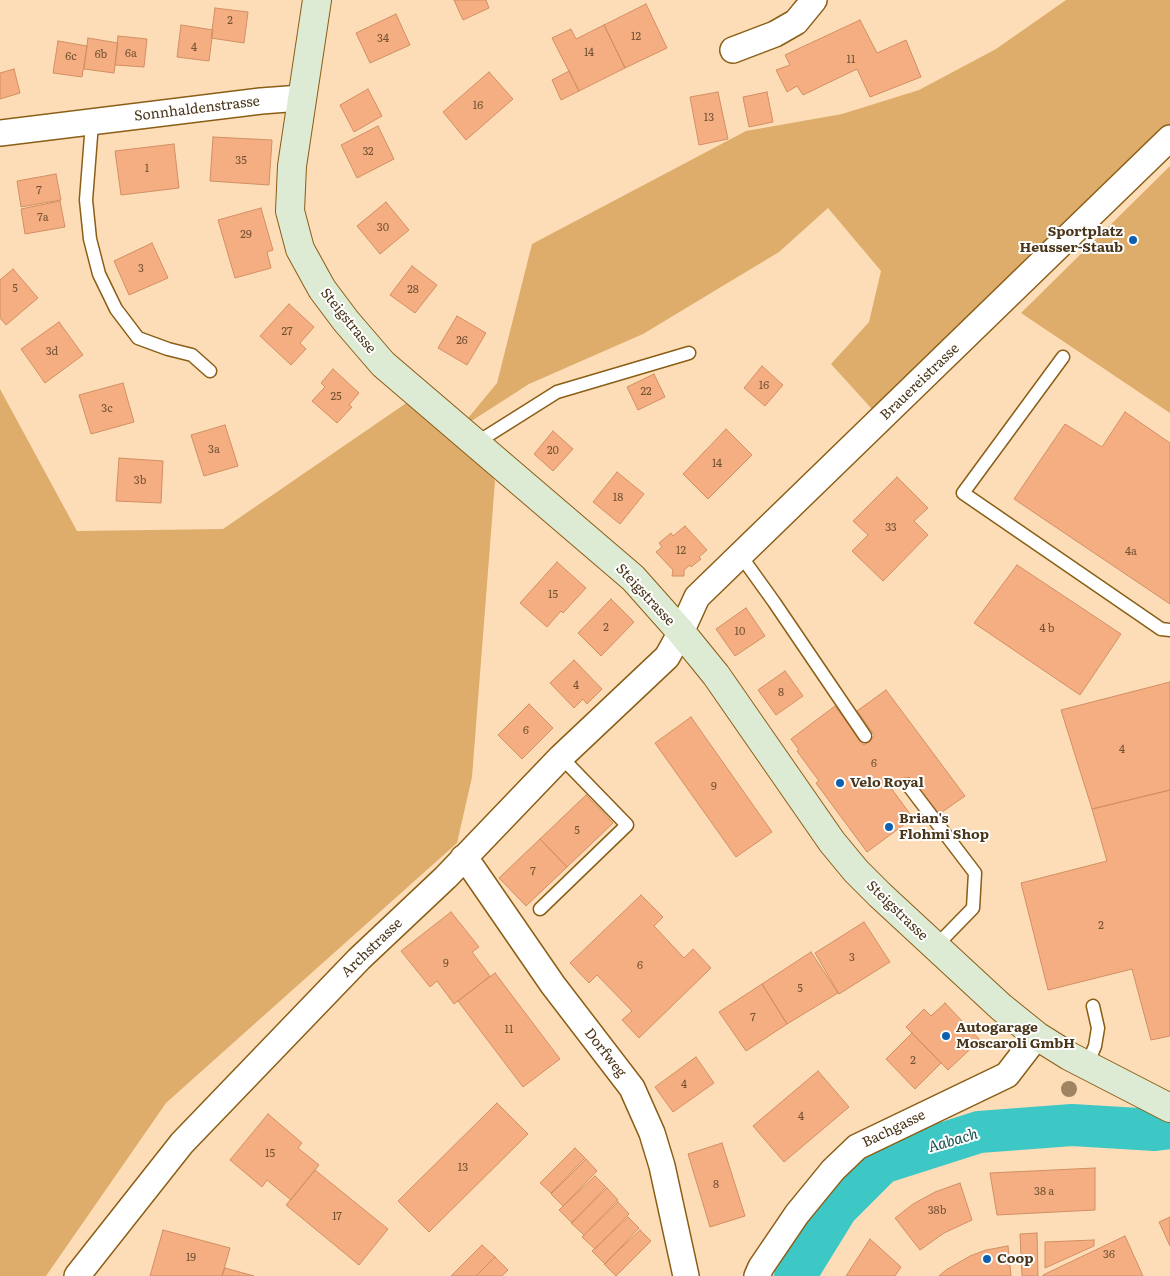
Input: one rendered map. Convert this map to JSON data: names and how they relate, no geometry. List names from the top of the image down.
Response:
{
  "streets": {
    "street": [
      "Sonnhaldenstrasse",
      "Steigstrasse",
      "Brauereistrasse",
      "Archstrasse",
      "Dorfweg",
      "Bachgasse"
    ]
  },
  "crossings": [
    ["Sonnhaldenstrasse", "Steigstrasse"],
    ["Steigstrasse", "Brauereistrasse"],
    ["Steigstrasse", "Archstrasse"],
    ["Steigstrasse", "Bachgasse"],
    ["Brauereistrasse", "Archstrasse"],
    ["Archstrasse", "Dorfweg"]
  ],
  "water": ["Aabach"],
  "places": [
    "Sportplatz Heusser-Staub",
    "Velo Royal",
    "Brian's Flohmi Shop",
    "Autogarage Moscaroli GmbH",
    "Coop"
  ],
  "house_numbers": [
    "2",
    "12",
    "34",
    "4",
    "14",
    "6a",
    "6b",
    "6c",
    "11",
    "16",
    "13",
    "32",
    "35",
    "1",
    "7",
    "7a",
    "30",
    "29",
    "3",
    "5",
    "28",
    "27",
    "26",
    "3d",
    "16",
    "22",
    "25",
    "3c",
    "3a",
    "20",
    "14",
    "3b",
    "18",
    "33",
    "12",
    "4a",
    "15",
    "2",
    "4 b",
    "10",
    "4",
    "8",
    "6",
    "4",
    "6",
    "9",
    "5",
    "7",
    "2",
    "3",
    "9",
    "6",
    "5",
    "7",
    "11",
    "2",
    "4",
    "4",
    "15",
    "13",
    "8",
    "38 a",
    "38b",
    "17",
    "36",
    "19"
  ]
}
